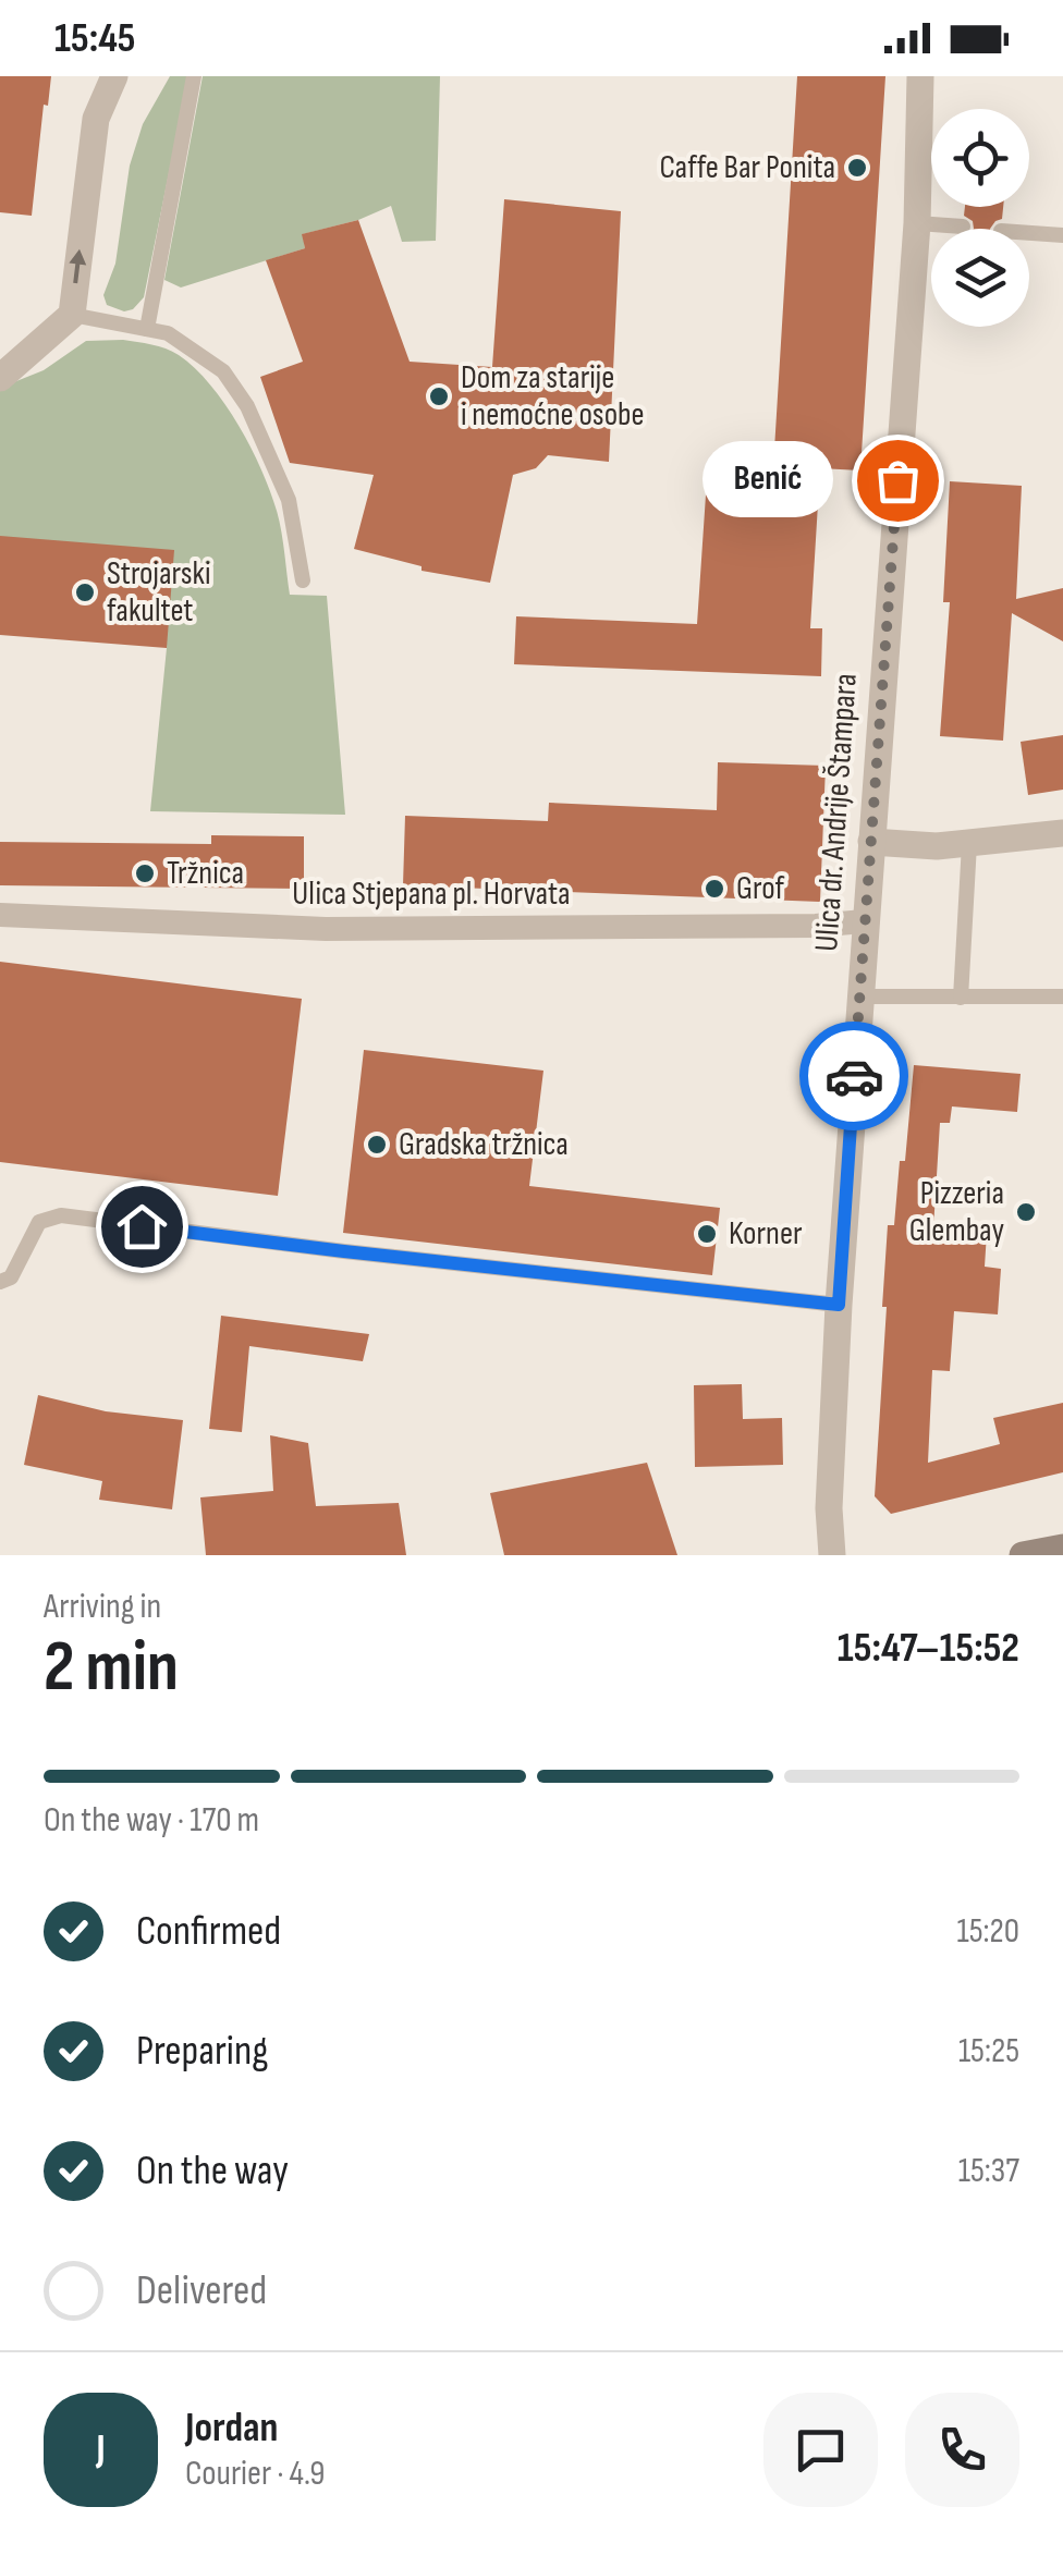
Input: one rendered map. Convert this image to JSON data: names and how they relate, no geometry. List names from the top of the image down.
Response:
{
  "streets": {
    "street": ["Ulica dr. Andrije Štampara", "Ulica Stjepana pl. Horvata"]
  },
  "crossings": [
    ["Ulica dr. Andrije Štampara", "Ulica Stjepana pl. Horvata"]
  ],
  "places": [
    "Caffe Bar Ponita",
    "Dom za starije i nemoćne osobe",
    "Benić",
    "Strojarski fakultet",
    "Tržnica",
    "Grof",
    "Gradska tržnica",
    "Pizzeria Glembay",
    "Korner"
  ],
  "page": {
    "status": "15:45",
    "bubble": "Benić",
    "heading": ["2 min", "Arriving in", "15:47–15:52"],
    "panel": ["Jordan", "Courier · 4.9"],
    "bar": "On the way · 170 m",
    "list": [
      ["Confirmed", "15:20"],
      ["Preparing", "15:25"],
      ["On the way", "15:37"],
      "Delivered"
    ],
    "round": "J"
  }
}
